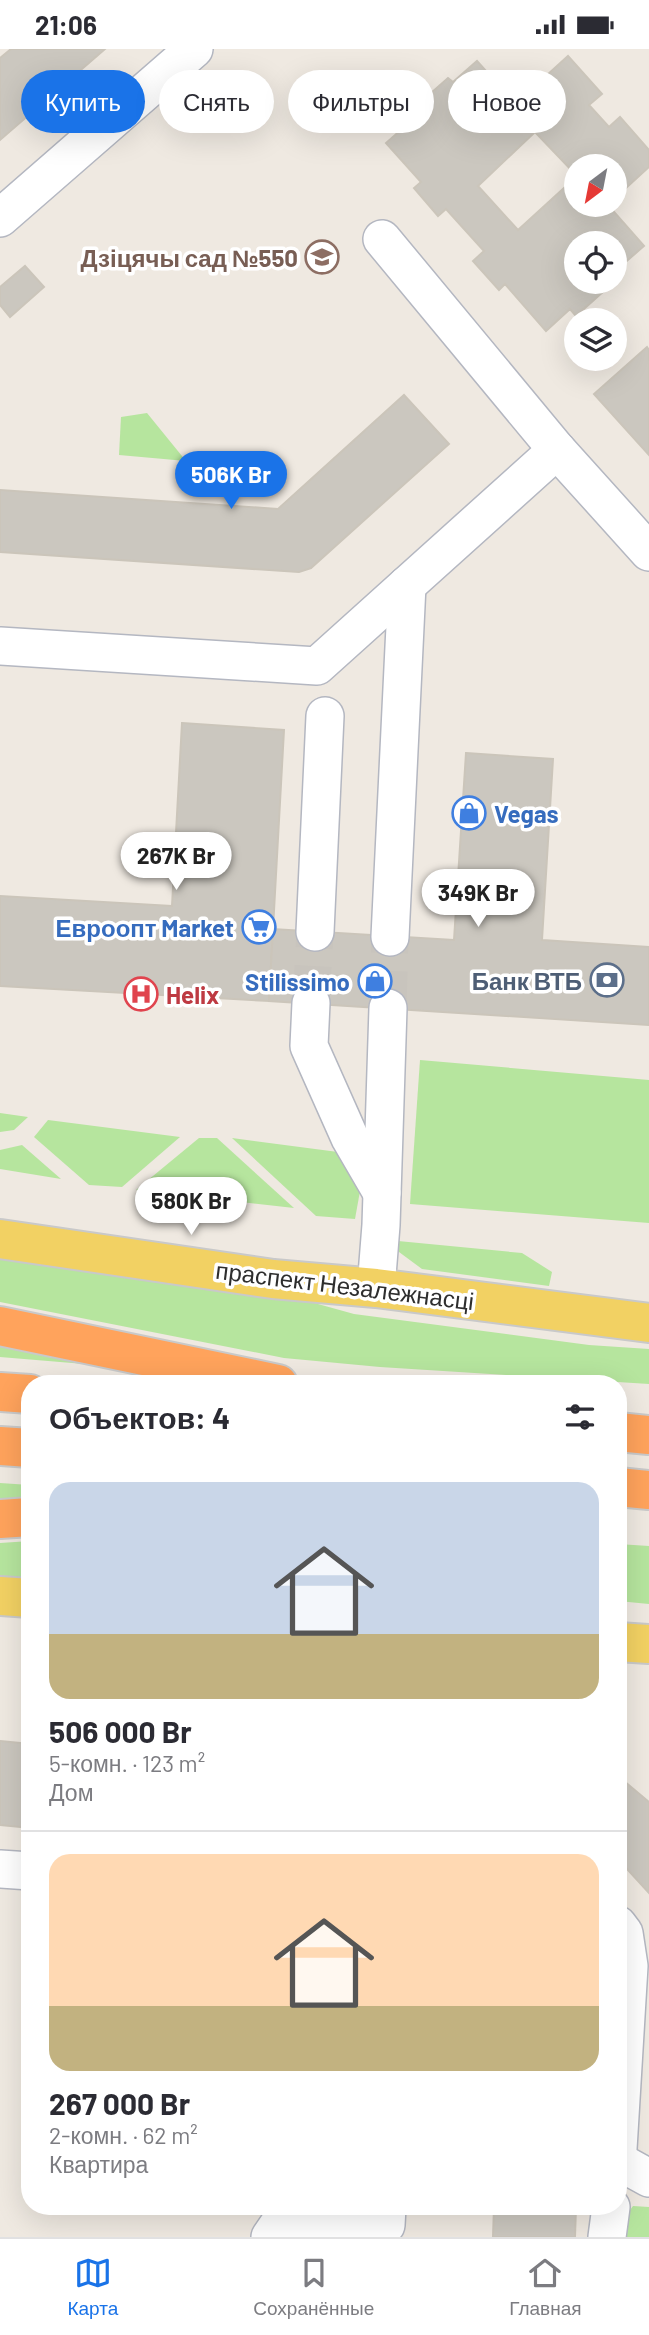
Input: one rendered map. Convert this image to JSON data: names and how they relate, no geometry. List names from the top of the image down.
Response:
{
  "streets": {
    "main road": ["праспект Незалежнасці"]
  },
  "places": {
    "school or university": ["Дзіцячы сад №550"],
    "shop": ["Vegas", "Stilissimo"],
    "supermarket": ["Евроопт Market"],
    "bank": ["Банк ВТБ"],
    "hospital": ["Helix"]
  },
  "north": "bottom left",
  "page": {
    "status": "21:06",
    "chip": [
      "Купить",
      "Снять",
      "Фильтры",
      "Новое"
    ],
    "price": [
      "506K Br",
      "267K Br",
      "349K Br",
      "580K Br"
    ],
    "heading": "Объектов: 4",
    "list": [
      {
        "name": "506 000 Br",
        "note": "5-комн. · 123 m² · Дом"
      },
      {
        "name": "267 000 Br",
        "note": "2-комн. · 62 m² · Квартира"
      }
    ],
    "tabs": ["Карта", "Сохранённые", "Главная"]
  }
}
